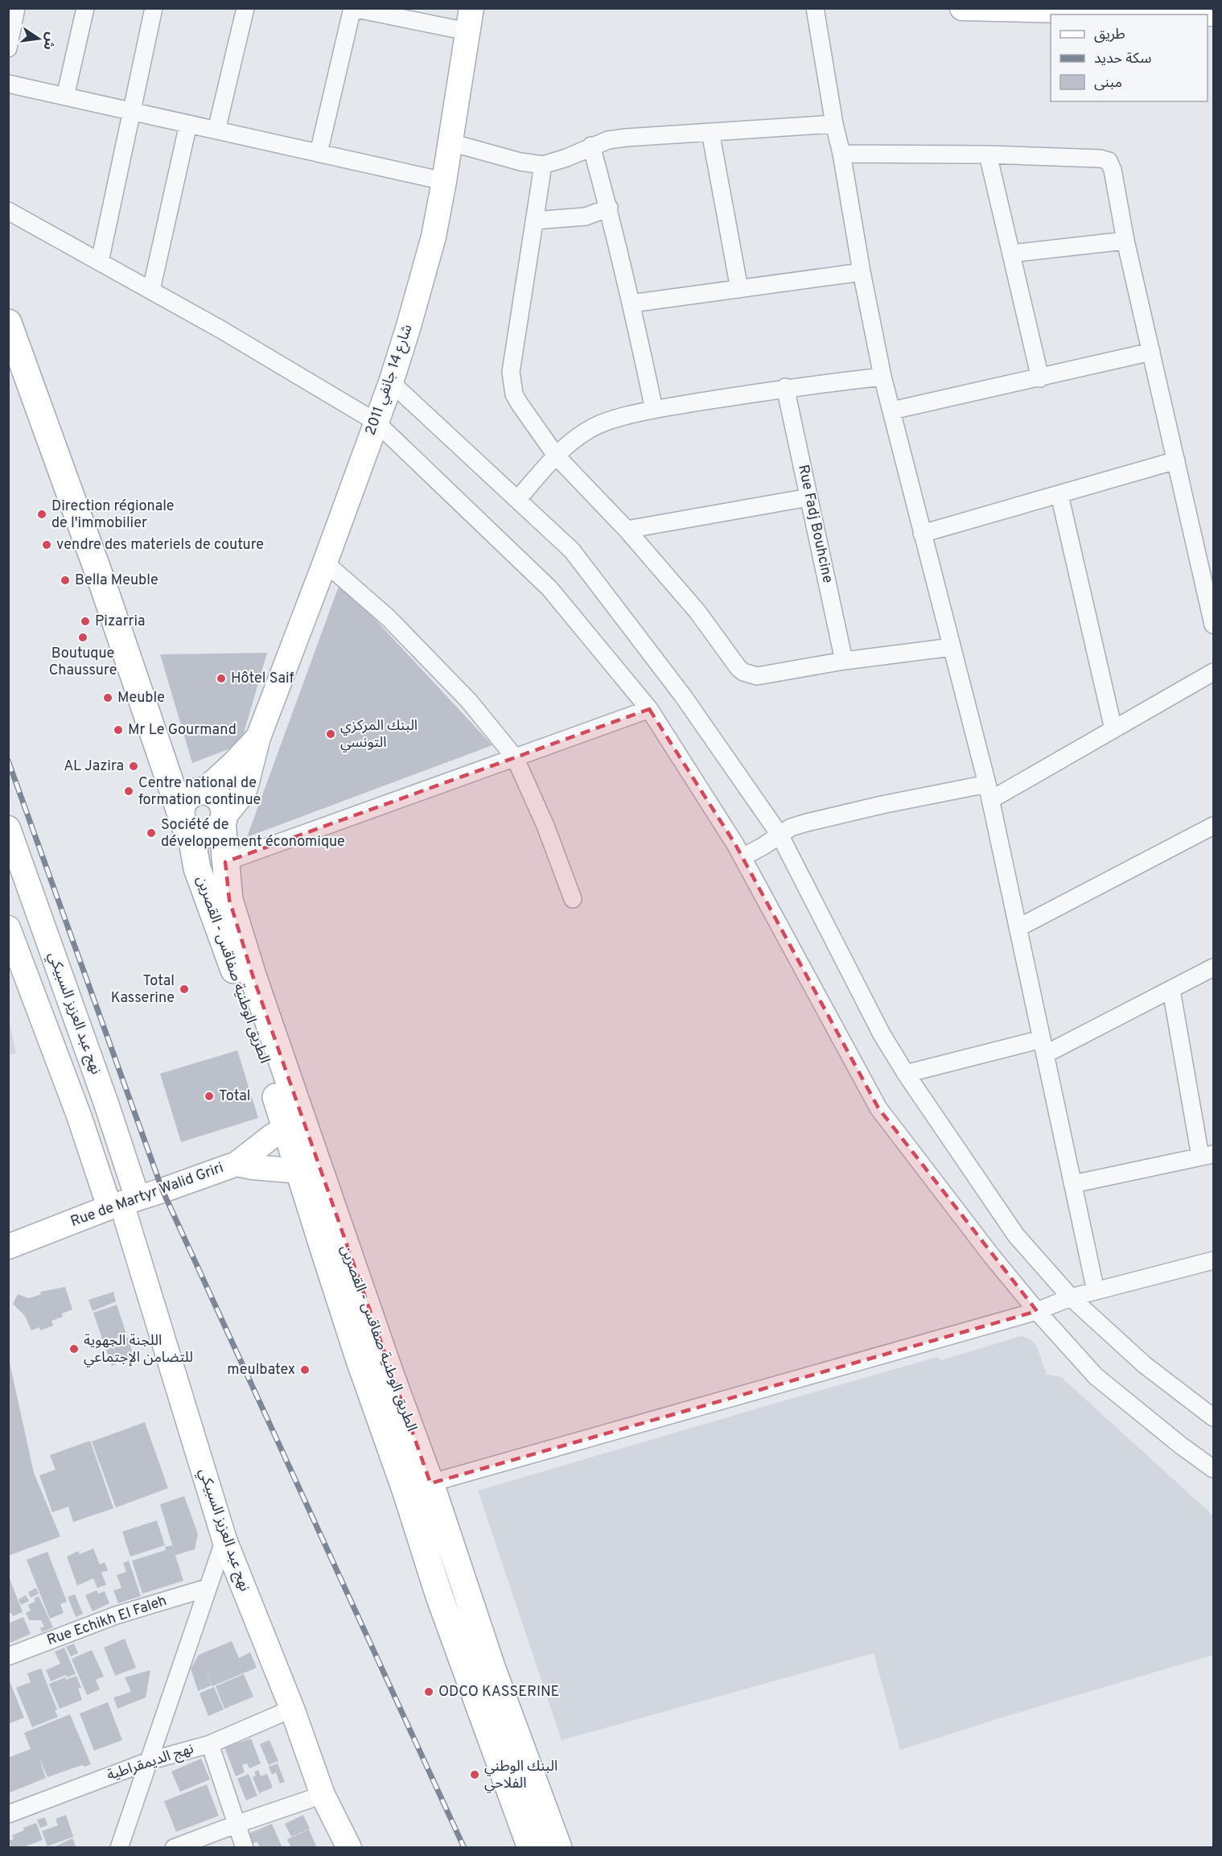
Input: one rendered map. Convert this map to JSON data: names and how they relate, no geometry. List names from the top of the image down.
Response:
{
  "streets": {
    "main road": ["الطريق الوطنية صفاقس - القصرين"],
    "street": [
      "شارع 14 جانفي 2011",
      "Rue Fadj Bouhcine",
      "نهج عبد العزيز السبيكي",
      "Rue de Martyr Walid Griri",
      "Rue Echikh El Faleh",
      "نهج الديمقراطية"
    ]
  },
  "crossings": [
    ["شارع 14 جانفي 2011", "الطريق الوطنية صفاقس - القصرين"],
    ["الطريق الوطنية صفاقس - القصرين", "Rue de Martyr Walid Griri"],
    ["نهج عبد العزيز السبيكي", "Rue de Martyr Walid Griri"],
    ["نهج عبد العزيز السبيكي", "نهج الديمقراطية"]
  ],
  "places": [
    "Direction régionale de l'immobilier",
    "vendre des materiels de couture",
    "Bella Meuble",
    "Pizarria",
    "Boutuque Chaussure",
    "Hôtel Saif",
    "Meuble",
    "Mr Le Gourmand",
    "البنك المركزي التونسي",
    "AL Jazira",
    "Centre national de formation continue",
    "Société de développement économique",
    "Total Kasserine",
    "Total",
    "اللجنة الجهوية للتضامن الإجتماعي",
    "meulbatex",
    "ODCO KASSERINE",
    "البنك الوطني الفلاحي"
  ],
  "legend": ["طريق", "سكة حديد", "مبنى"],
  "north": "right"
}
